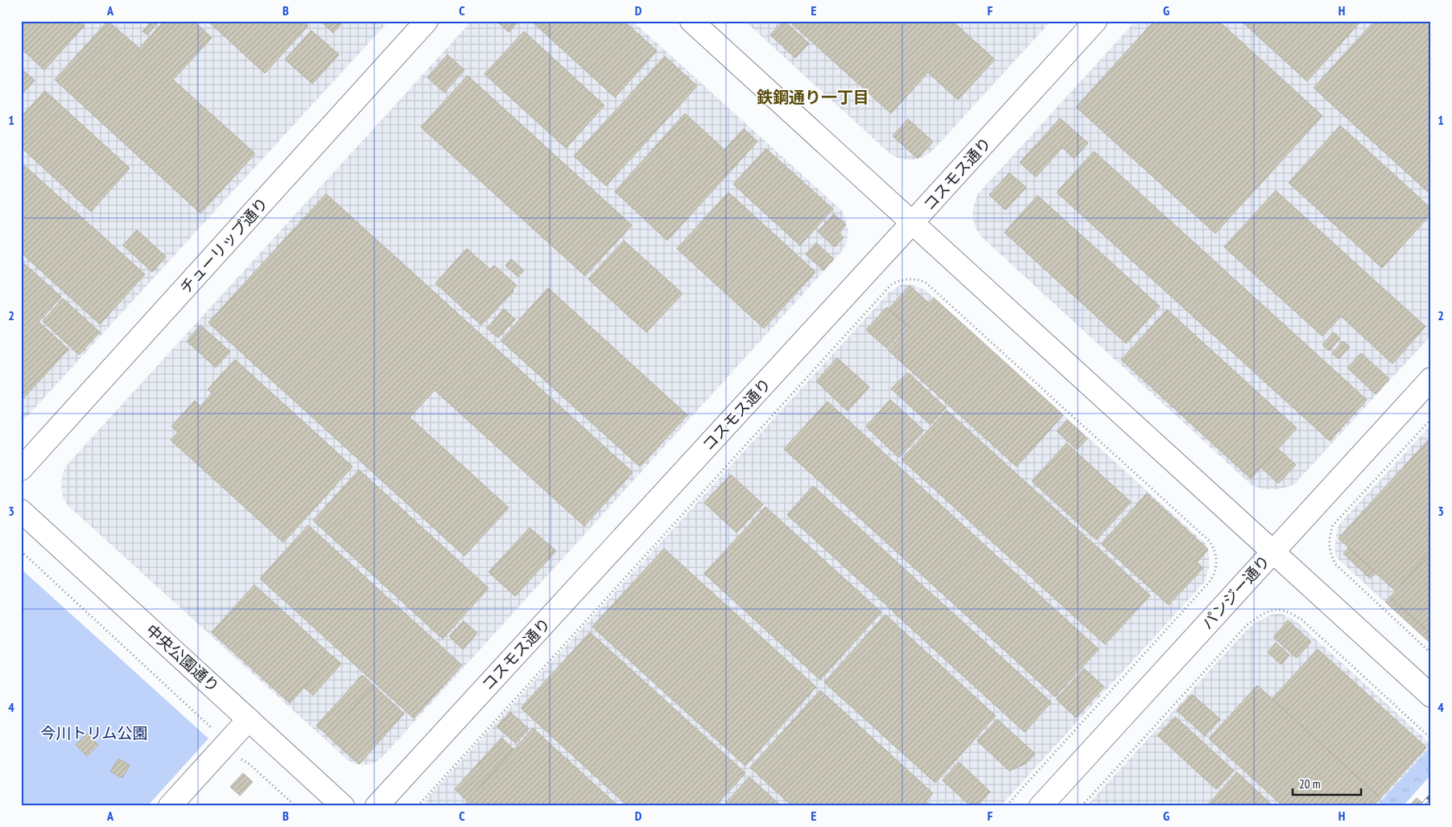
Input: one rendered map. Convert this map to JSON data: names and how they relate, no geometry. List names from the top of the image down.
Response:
{
  "streets": {
    "street": [
      "コスモス通り",
      "チューリップ通り",
      "パンジー通り",
      "中央公園通り"
    ]
  },
  "districts": ["鉄鋼通り一丁目"],
  "parks": ["今川トリム公園"],
  "scale_bar": "20 m",
  "grid": {
    "columns": [
      "A",
      "B",
      "C",
      "D",
      "E",
      "F",
      "G",
      "H"
    ],
    "rows": [
      "1",
      "2",
      "3",
      "4"
    ]
  }
}
